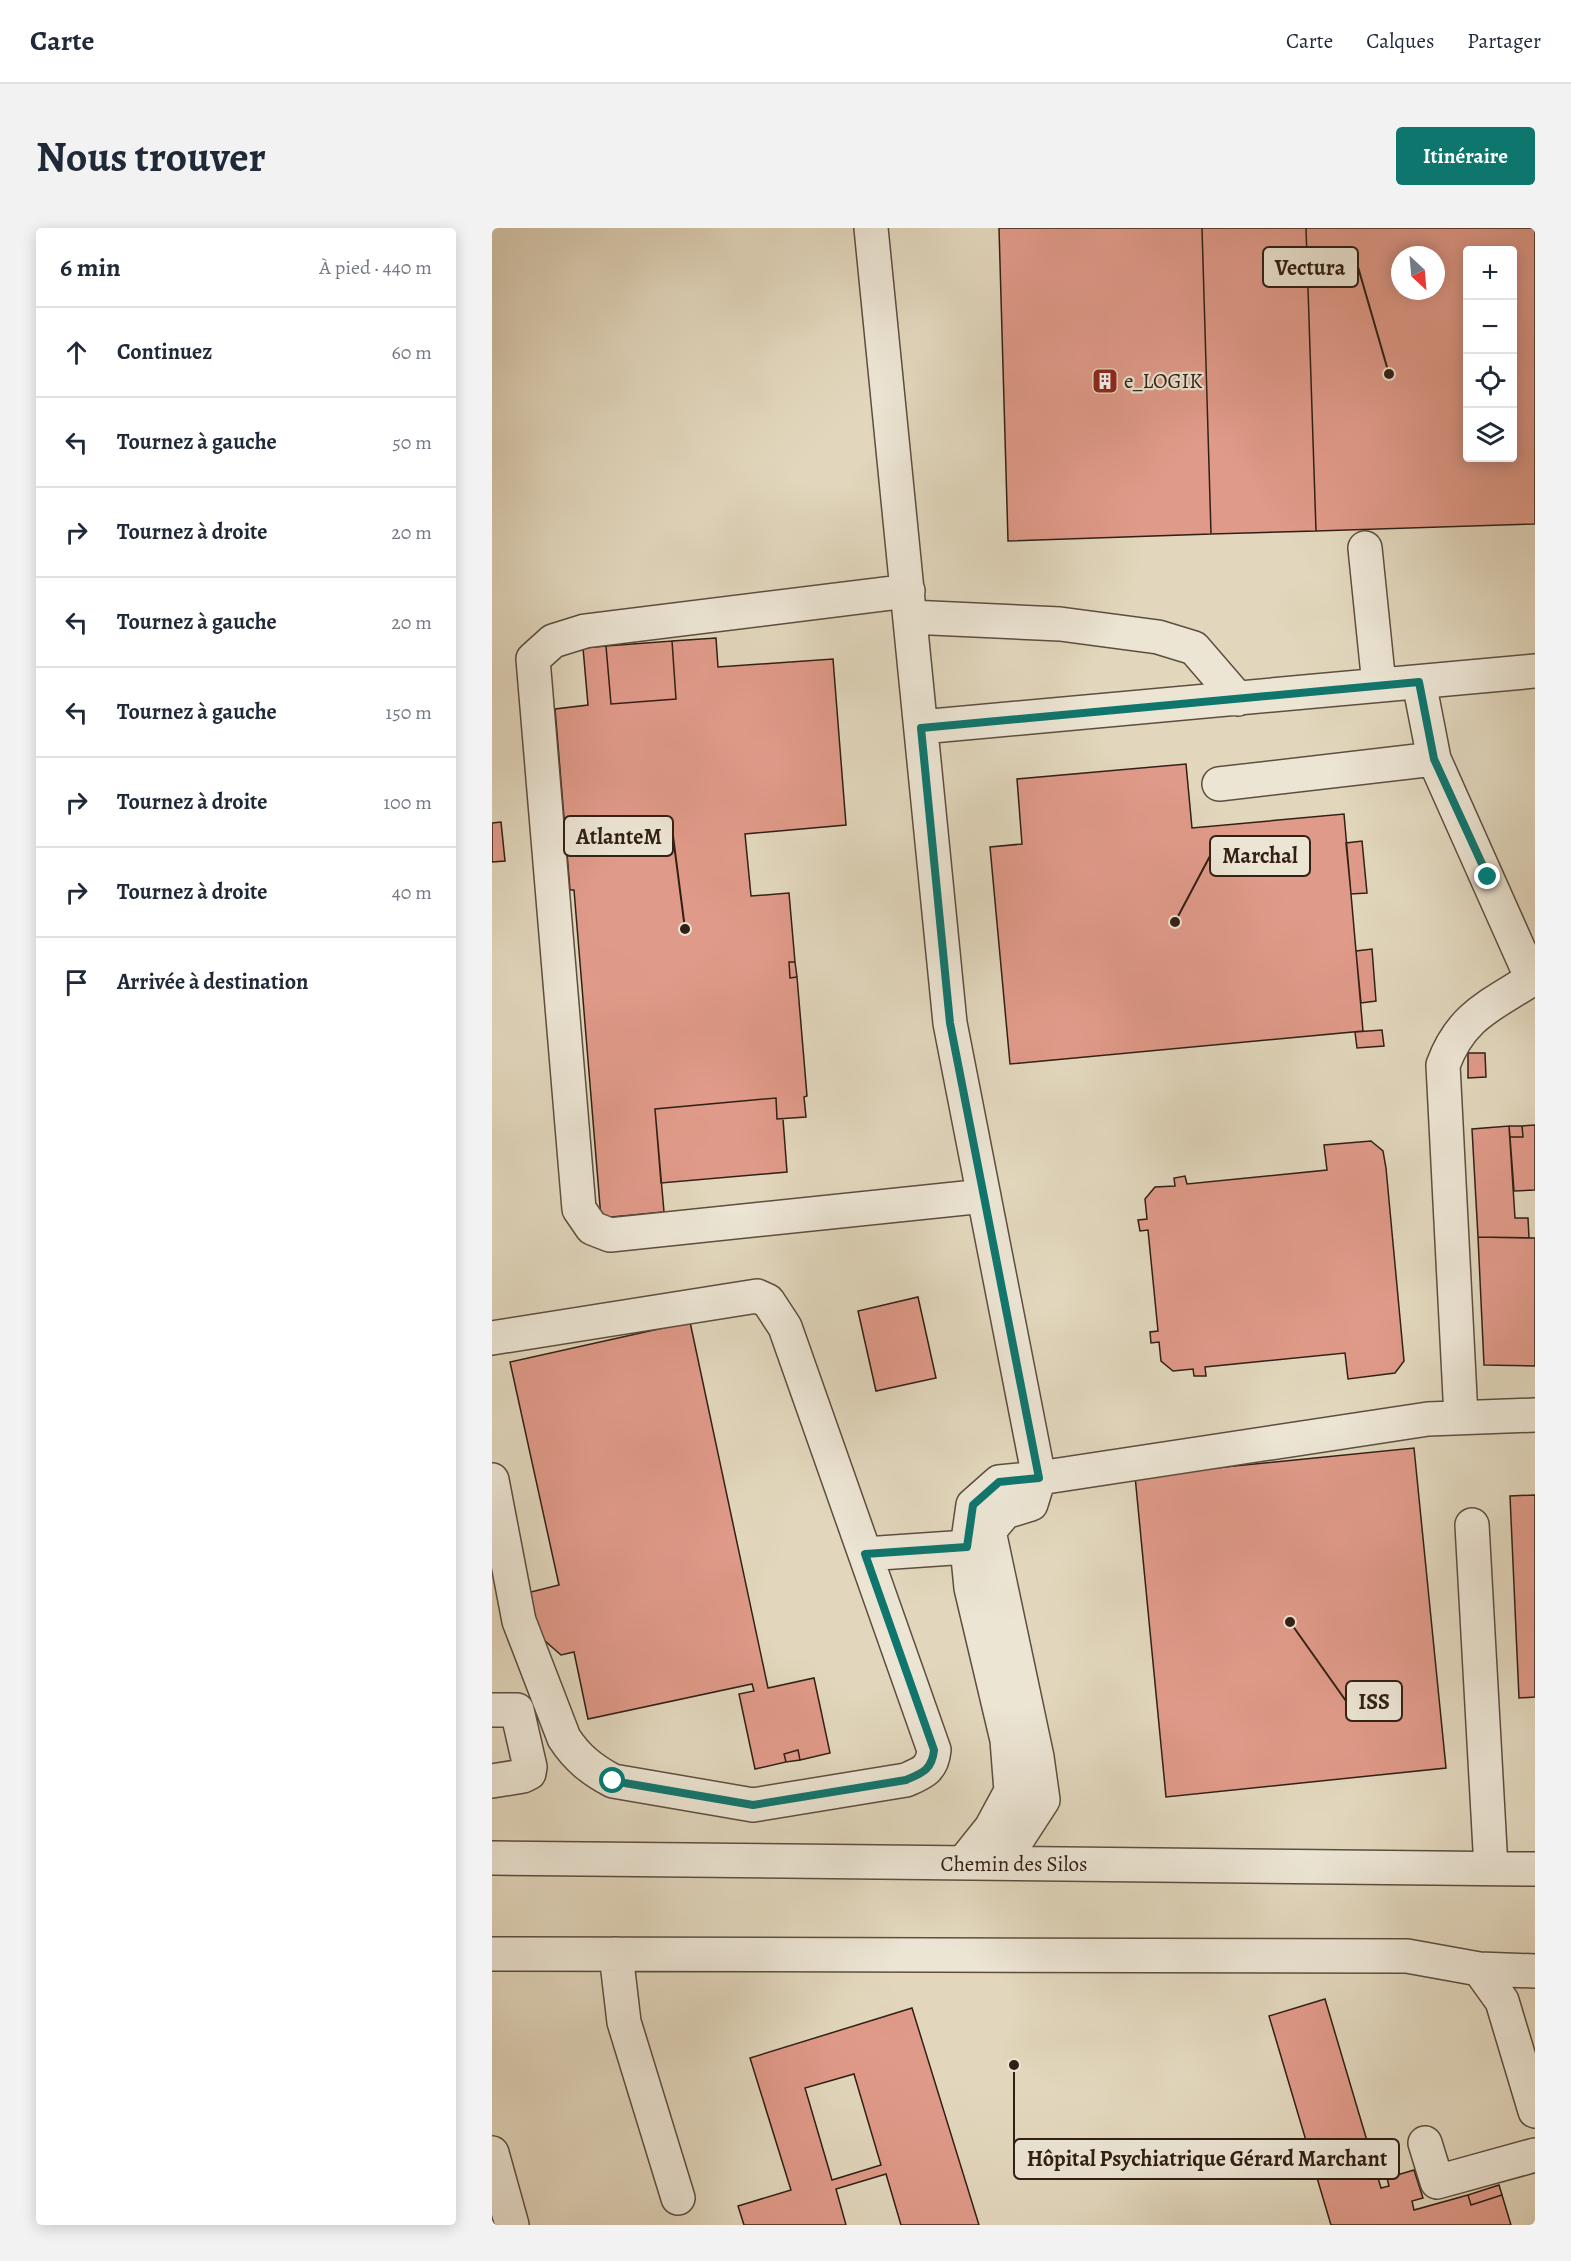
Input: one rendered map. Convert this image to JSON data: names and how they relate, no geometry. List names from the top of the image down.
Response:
{
  "streets": {
    "street": ["Chemin des Silos"]
  },
  "places": {
    "other": [
      "Vectura",
      "Marchal",
      "AtlanteM",
      "ISS",
      "Hôpital Psychiatrique Gérard Marchant"
    ],
    "building": ["e_LOGIK"]
  },
  "north": "bottom right",
  "page": {
    "header": "Carte",
    "nav": ["Carte", "Calques", "Partager"],
    "buttons": "Itinéraire",
    "title": "Nous trouver",
    "heading": ["6 min", "À pied · 440 m"],
    "map_buttons": ["+", "−"],
    "list": [
      ["Continuez", "60 m"],
      ["Tournez à gauche", "50 m"],
      ["Tournez à droite", "20 m"],
      ["Tournez à gauche", "20 m"],
      ["Tournez à gauche", "150 m"],
      ["Tournez à droite", "100 m"],
      ["Tournez à droite", "40 m"],
      "Arrivée à destination"
    ]
  }
}
